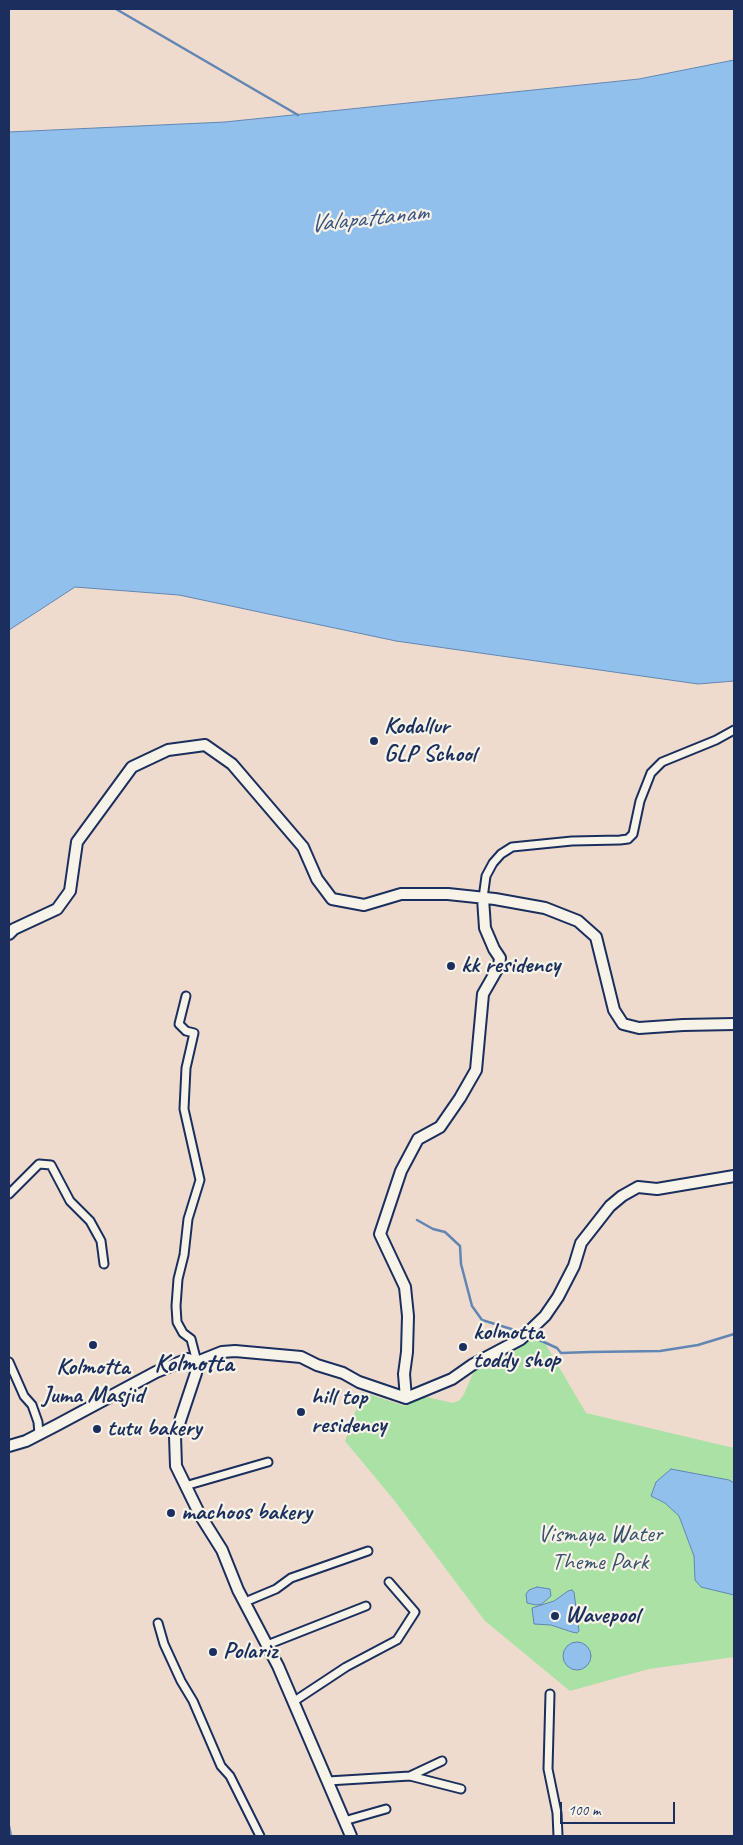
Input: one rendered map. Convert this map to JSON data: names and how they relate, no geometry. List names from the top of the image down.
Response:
{
  "districts": ["Kolmotta"],
  "water": ["Valapattanam"],
  "parks": ["Vismaya Water Theme Park"],
  "places": [
    "Kodallur GLP School",
    "kk residency",
    "Kolmotta Juma Masjid",
    "kolmotta toddy shop",
    "hill top residency",
    "tutu bakery",
    "machoos bakery",
    "Wavepool",
    "Polariz"
  ],
  "scale_bar": "100 m"
}
